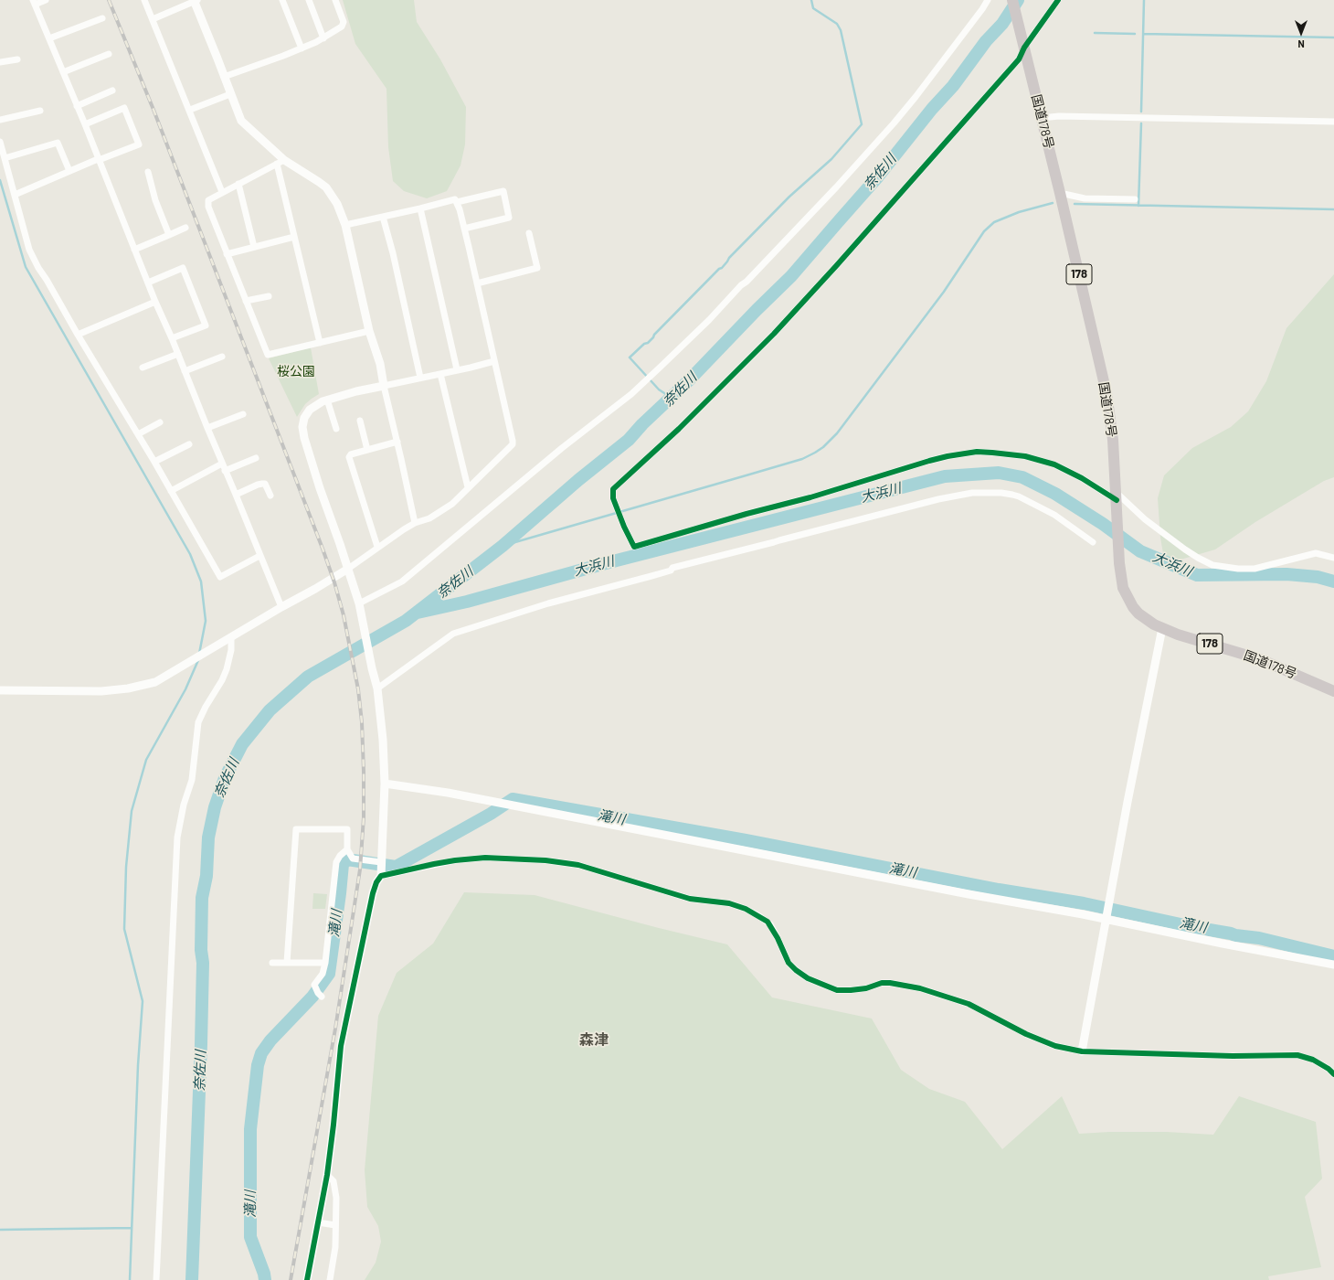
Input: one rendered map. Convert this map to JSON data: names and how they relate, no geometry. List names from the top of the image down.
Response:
{
  "streets": {
    "highway": ["国道178号", "178"]
  },
  "districts": ["森津"],
  "water": ["奈佐川", "大浜川", "滝川"],
  "parks": ["桜公園"],
  "north": "bottom"
}
